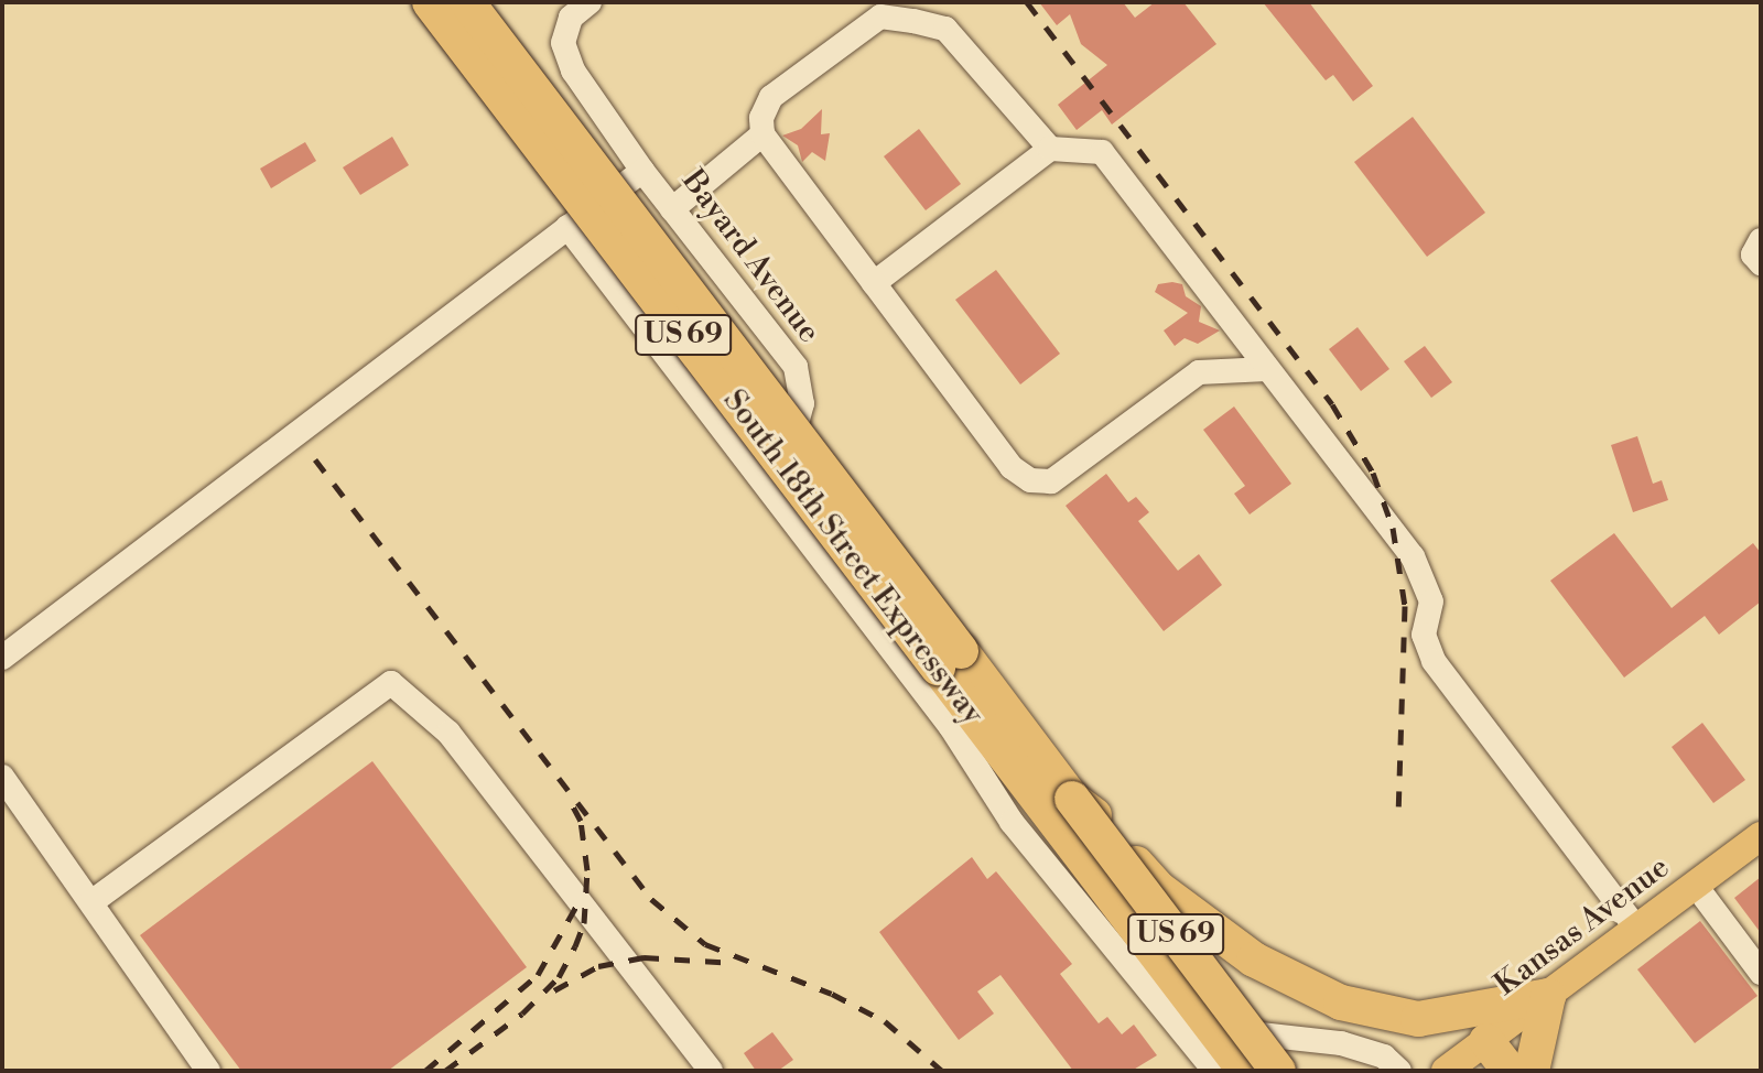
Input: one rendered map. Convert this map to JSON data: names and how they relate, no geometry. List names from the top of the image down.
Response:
{
  "streets": {
    "highway": ["US 69", "South 18th Street Expressway"],
    "main road": ["Kansas Avenue"],
    "street": ["Bayard Avenue"]
  }
}
